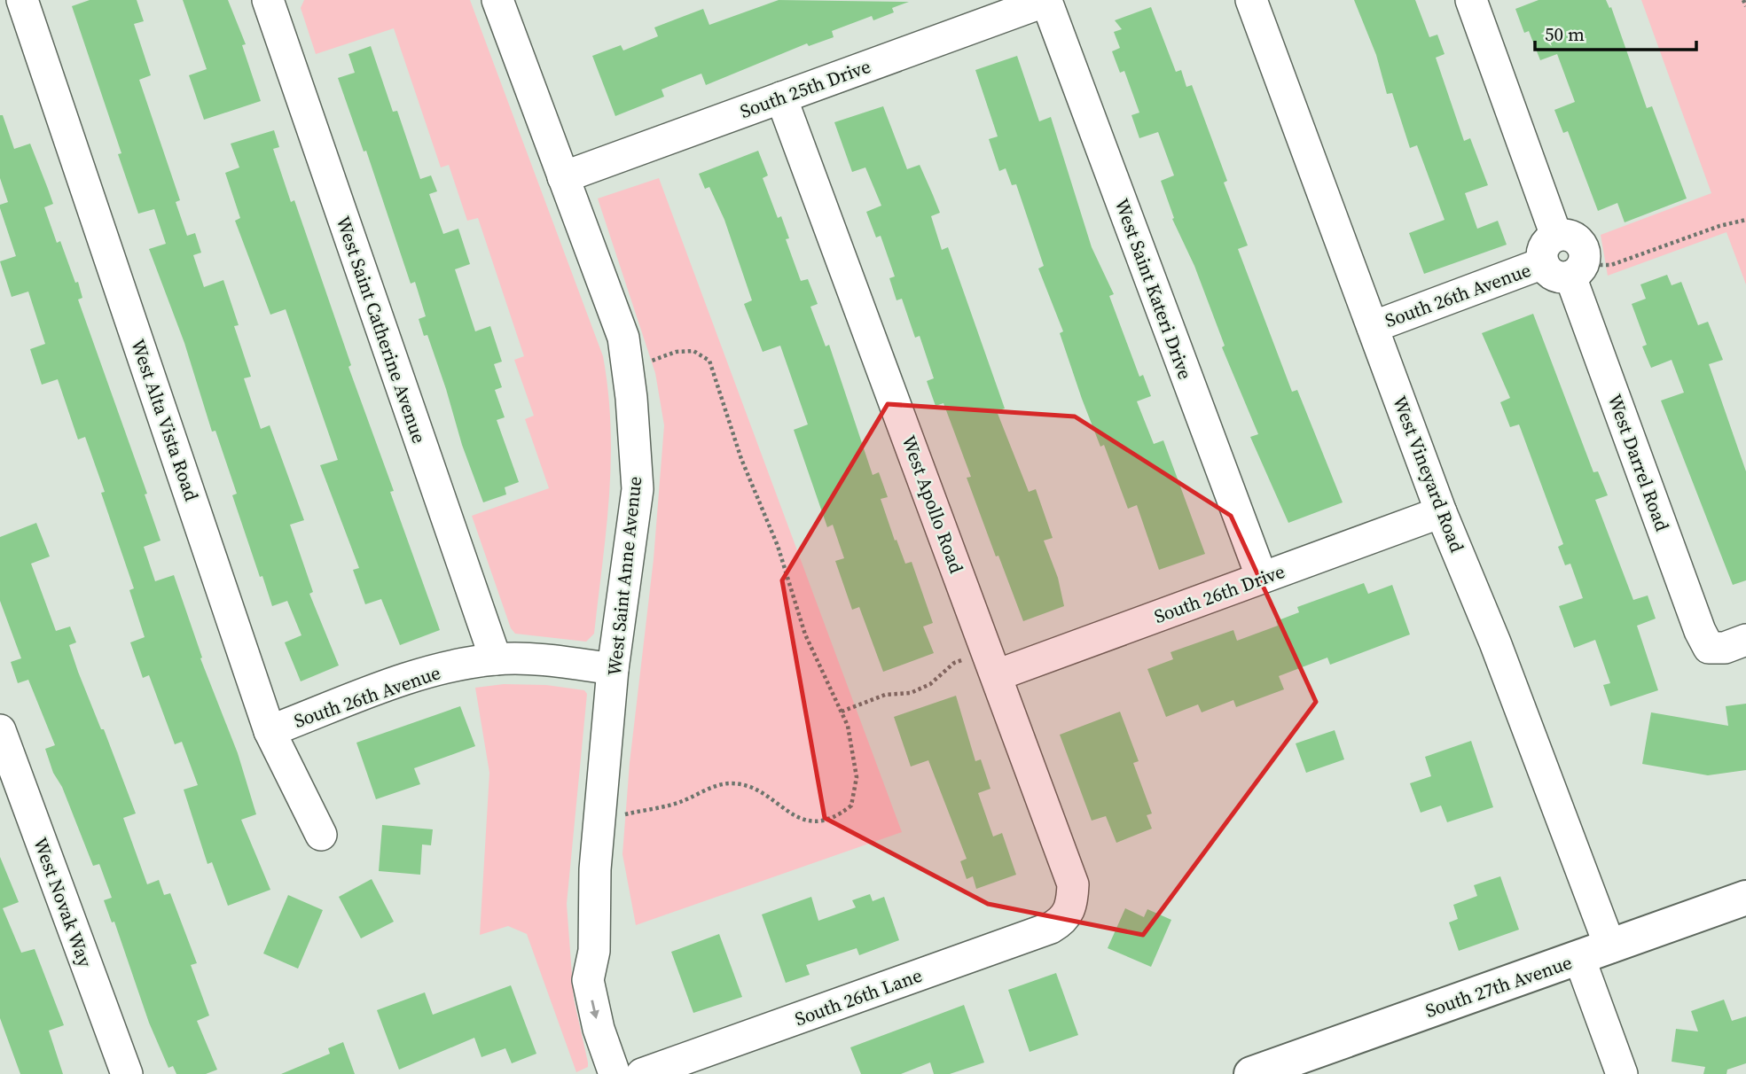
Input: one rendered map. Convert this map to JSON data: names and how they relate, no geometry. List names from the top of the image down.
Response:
{
  "streets": {
    "main road": ["South 27th Avenue"],
    "street": [
      "South 25th Drive",
      "West Saint Kateri Drive",
      "South 26th Avenue",
      "West Saint Catherine Avenue",
      "West Alta Vista Road",
      "West Darrel Road",
      "West Vineyard Road",
      "West Apollo Road",
      "West Saint Anne Avenue",
      "South 26th Drive",
      "West Novak Way",
      "South 26th Lane"
    ]
  },
  "crossings": [
    ["South 25th Drive", "West Saint Kateri Drive"],
    ["South 25th Drive", "West Apollo Road"],
    ["South 25th Drive", "West Saint Anne Avenue"],
    ["West Saint Kateri Drive", "South 26th Drive"],
    ["South 26th Avenue", "West Saint Catherine Avenue"],
    ["South 26th Avenue", "West Alta Vista Road"],
    ["South 26th Avenue", "West Darrel Road"],
    ["South 26th Avenue", "West Vineyard Road"],
    ["South 26th Avenue", "West Saint Anne Avenue"],
    ["West Vineyard Road", "South 26th Drive"],
    ["West Vineyard Road", "South 27th Avenue"],
    ["West Apollo Road", "South 26th Drive"],
    ["West Apollo Road", "South 26th Lane"]
  ],
  "scale_bar": "50 m"
}
